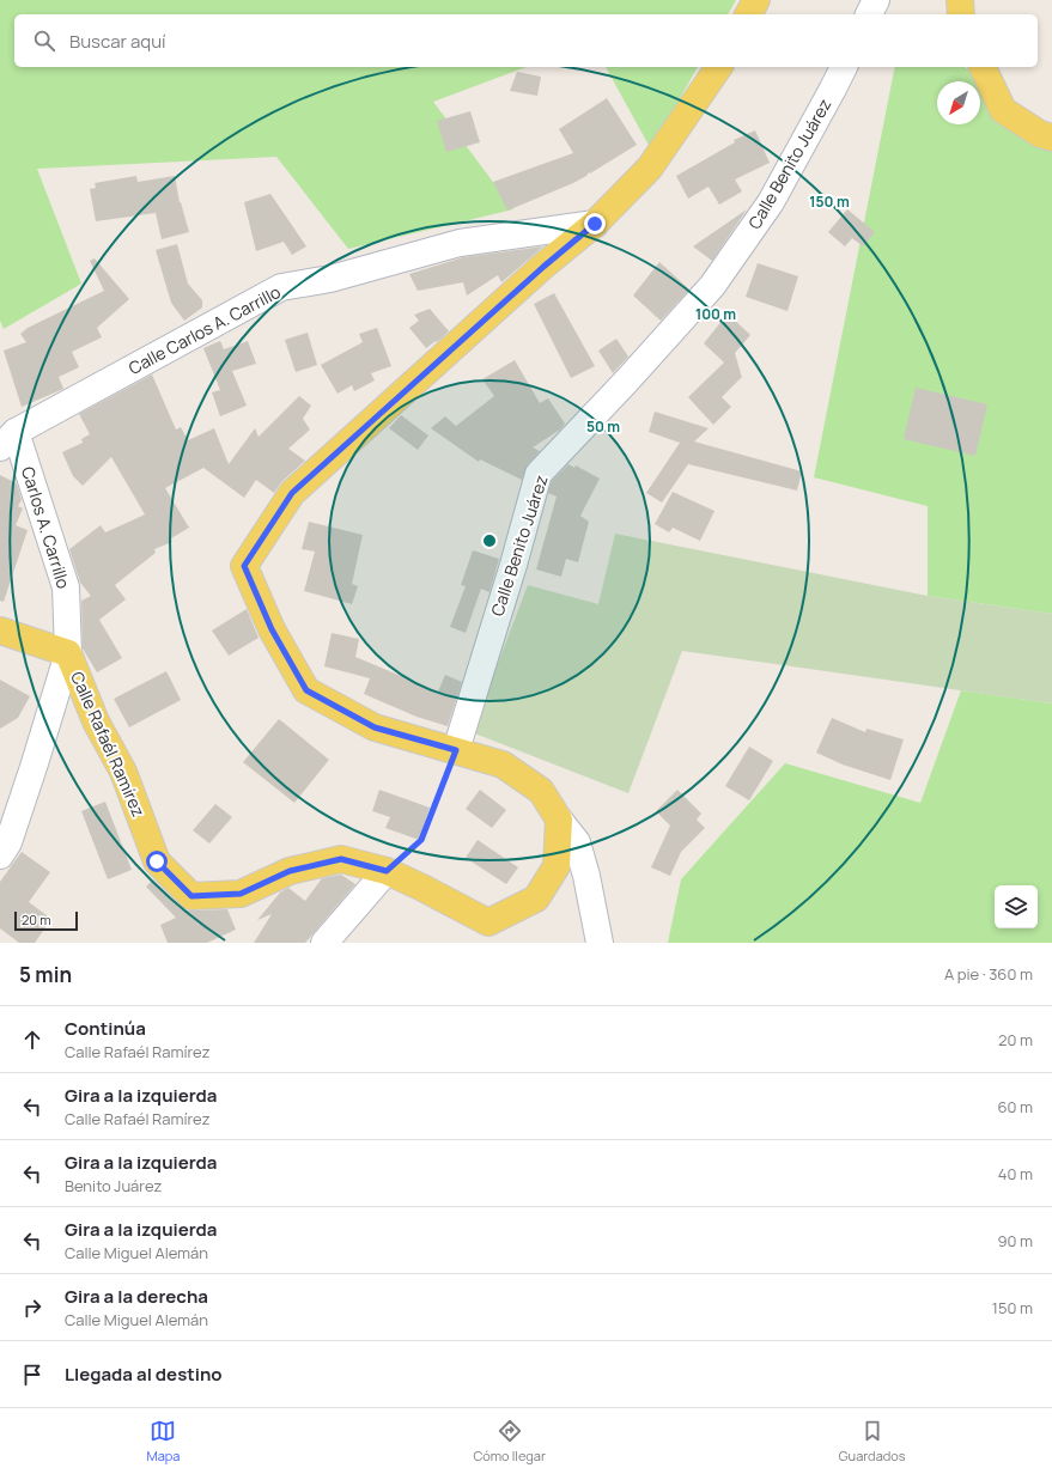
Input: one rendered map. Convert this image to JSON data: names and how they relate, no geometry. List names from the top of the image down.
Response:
{
  "streets": {
    "main road": ["Calle Rafaél Ramírez"],
    "street": ["Calle Benito Juárez", "Calle Carlos A. Carrillo", "Carlos A. Carrillo"]
  },
  "crossings": [
    ["Calle Carlos A. Carrillo", "Carlos A. Carrillo"],
    ["Carlos A. Carrillo", "Calle Rafaél Ramírez"]
  ],
  "scale_bar": "20 m",
  "north": "bottom left",
  "page": {
    "search": "Buscar aquí",
    "scale": "20 m",
    "heading": ["5 min", "A pie · 360 m"],
    "list": [
      ["Continúa", "Calle Rafaél Ramírez", "20 m"],
      ["Gira a la izquierda", "Calle Rafaél Ramírez", "60 m"],
      ["Gira a la izquierda", "Benito Juárez", "40 m"],
      ["Gira a la izquierda", "Calle Miguel Alemán", "90 m"],
      ["Gira a la derecha", "Calle Miguel Alemán", "150 m"],
      "Llegada al destino"
    ],
    "nav": ["Mapa", "Cómo llegar", "Guardados"]
  },
  "rings": ["150 m", "100 m", "50 m"]
}
